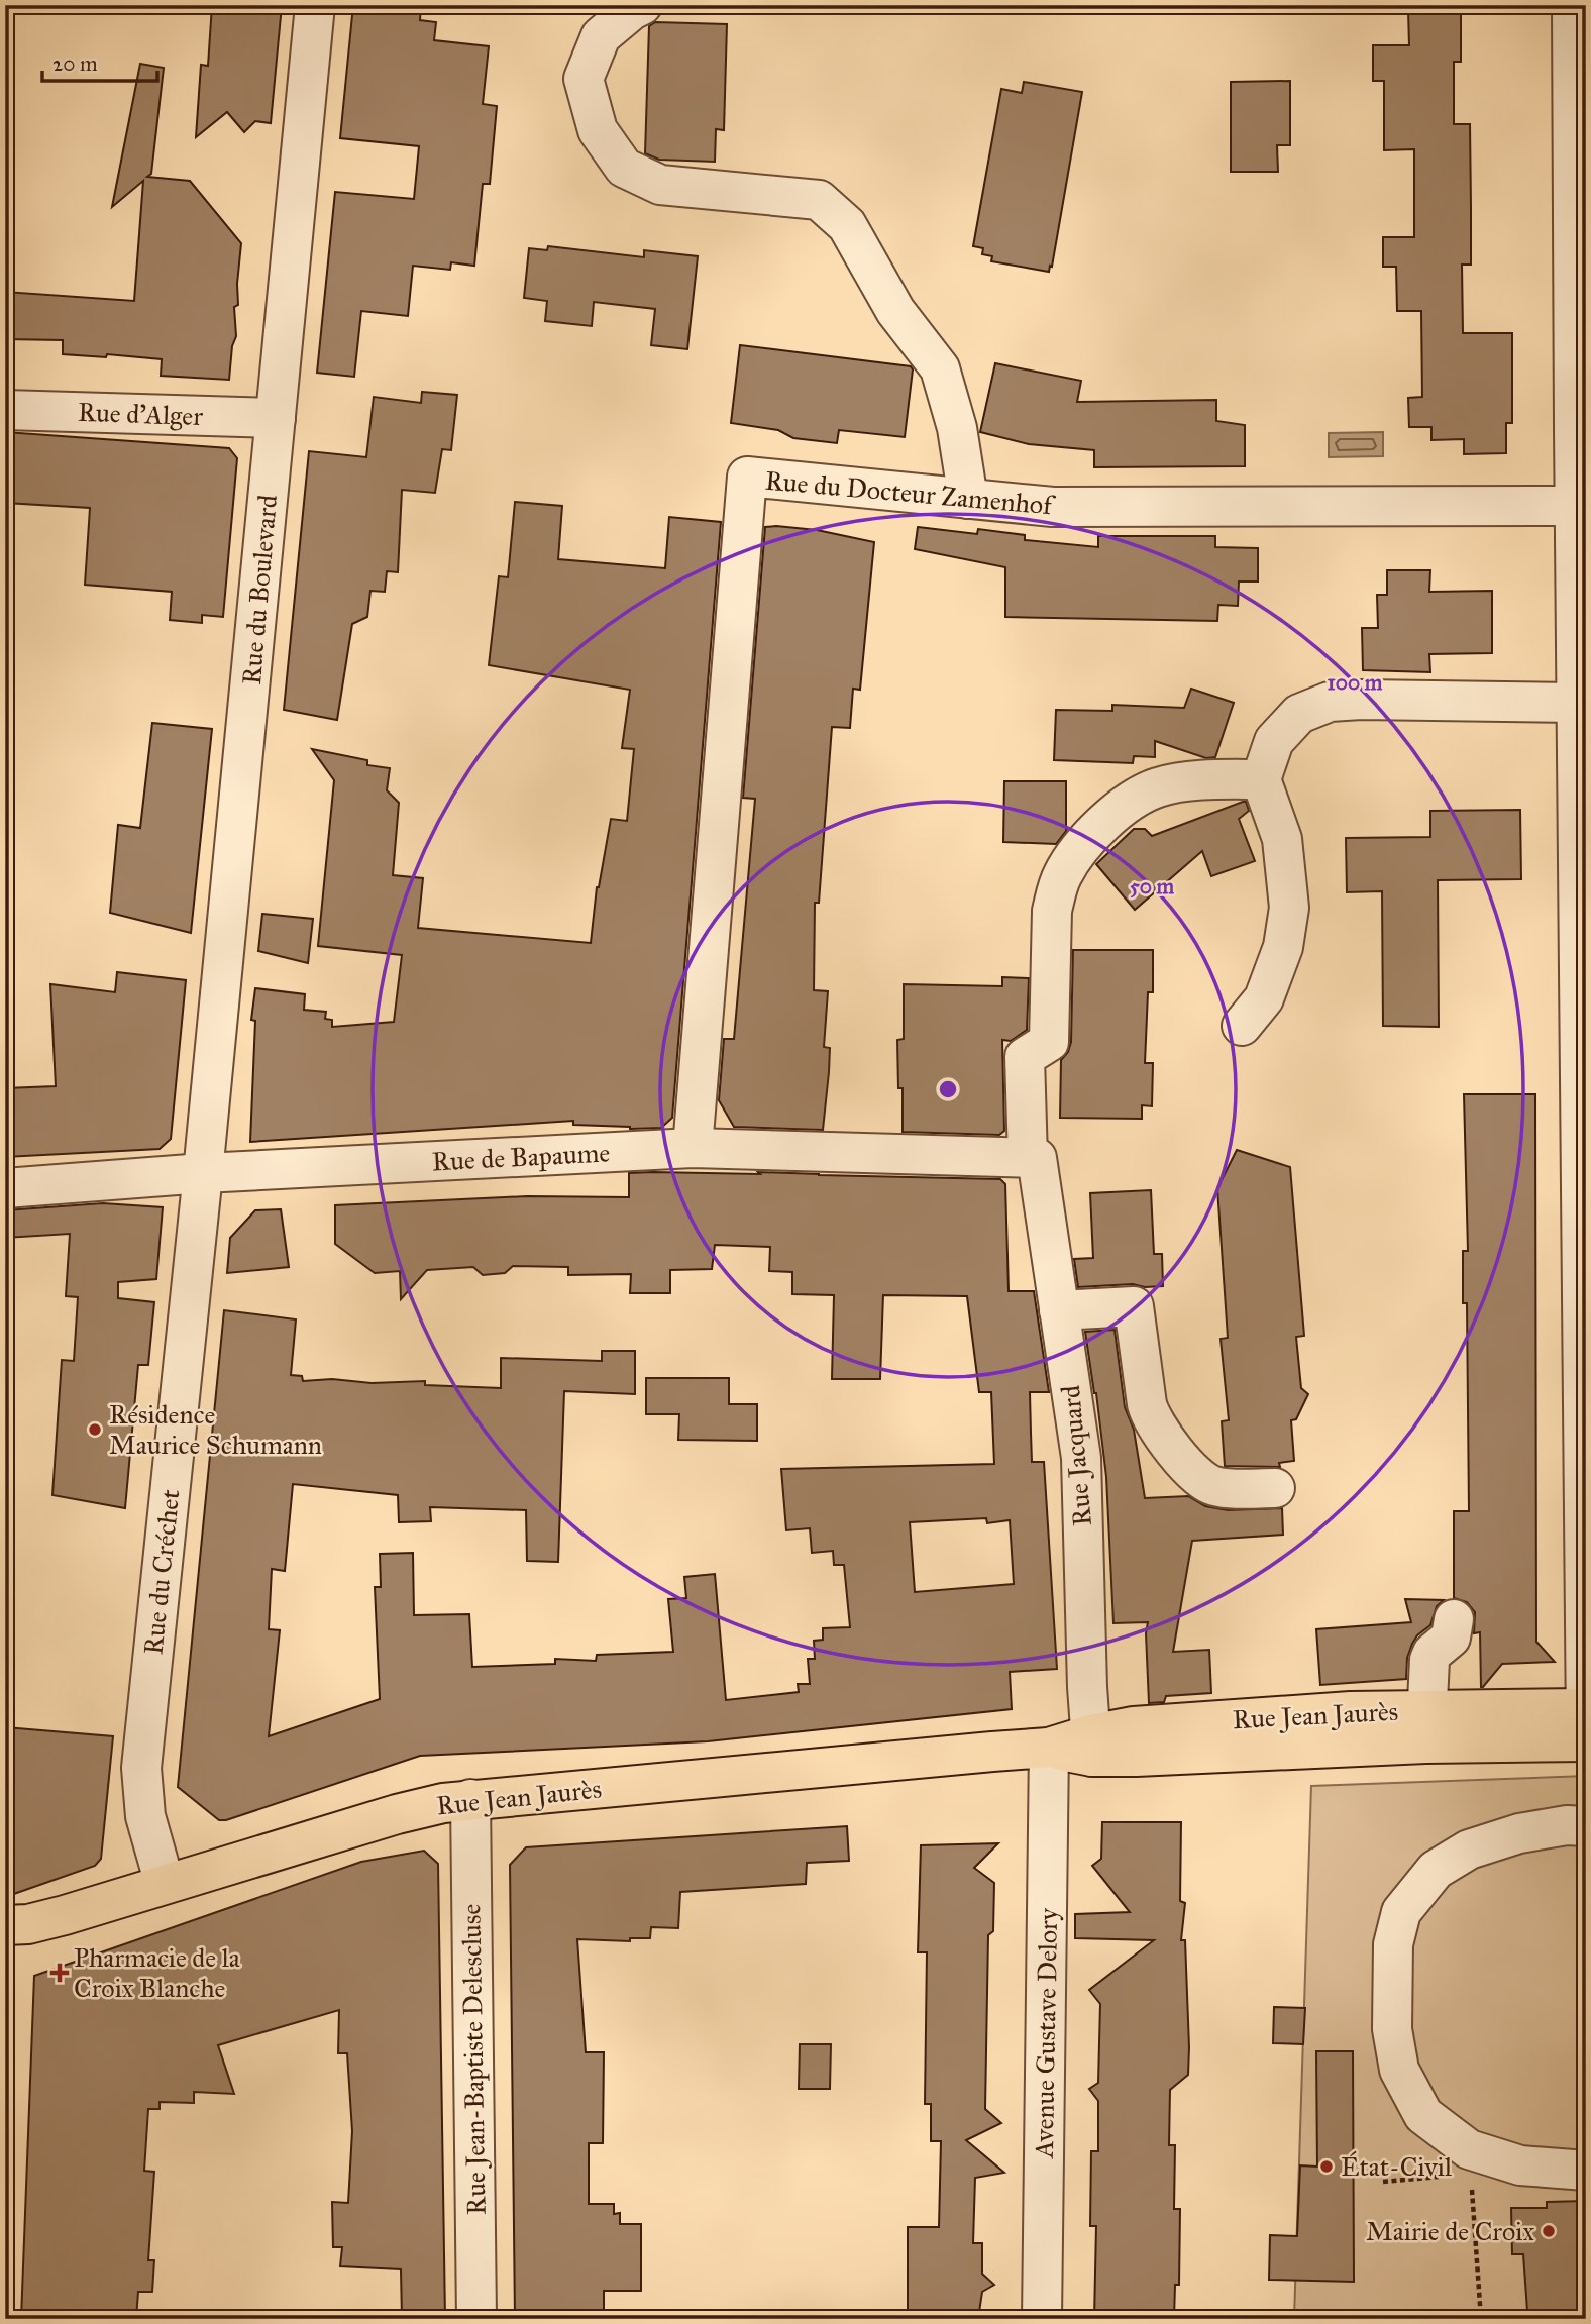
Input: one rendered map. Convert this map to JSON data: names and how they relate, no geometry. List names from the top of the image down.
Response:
{
  "streets": {
    "main road": ["Rue Jean Jaurès"],
    "street": [
      "Rue d'Alger",
      "Rue du Docteur Zamenhof",
      "Rue du Boulevard",
      "Rue de Bapaume",
      "Rue Jacquard",
      "Rue du Créchet",
      "Avenue Gustave Delory",
      "Rue Jean-Baptiste Delescluse"
    ]
  },
  "crossings": [
    ["Rue d'Alger", "Rue du Boulevard"],
    ["Rue du Docteur Zamenhof", "Rue de Bapaume"],
    ["Rue du Boulevard", "Rue de Bapaume"],
    ["Rue du Boulevard", "Rue du Créchet"],
    ["Rue de Bapaume", "Rue Jacquard"],
    ["Rue de Bapaume", "Rue du Créchet"],
    ["Rue Jacquard", "Rue Jean Jaurès"],
    ["Rue du Créchet", "Rue Jean Jaurès"],
    ["Rue Jean Jaurès", "Avenue Gustave Delory"],
    ["Rue Jean Jaurès", "Rue Jean-Baptiste Delescluse"]
  ],
  "places": {
    "other": ["Résidence Maurice Schumann", "État-Civil", "Mairie de Croix"],
    "health": ["Pharmacie de la Croix Blanche"]
  },
  "scale_bar": "20 m",
  "rings": ["100 m", "50 m"]
}
